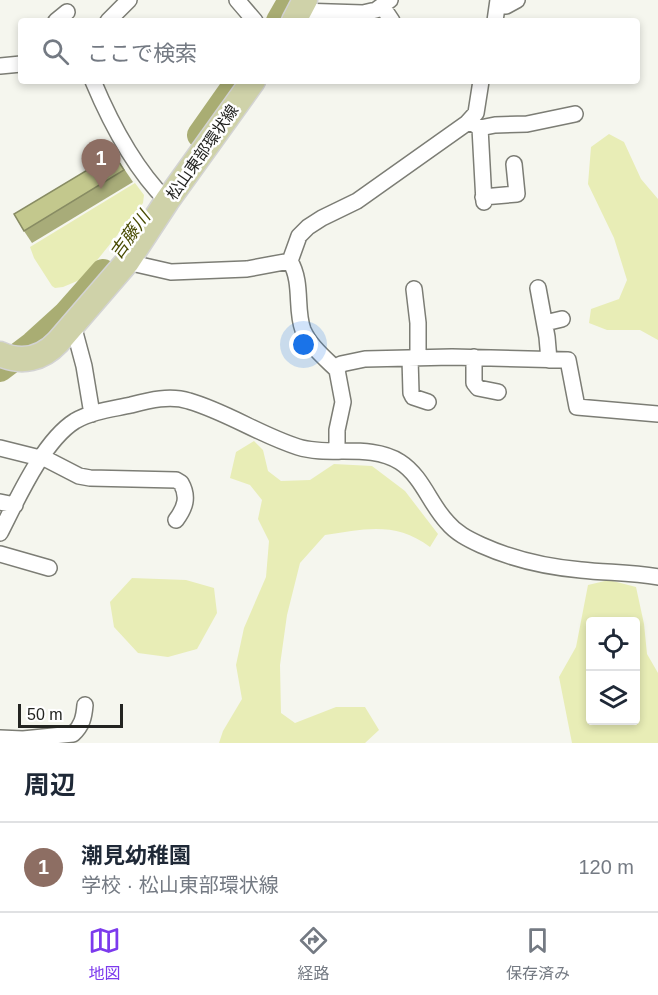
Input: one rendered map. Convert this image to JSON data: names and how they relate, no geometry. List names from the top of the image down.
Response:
{
  "streets": {
    "main road": ["松山東部環状線"]
  },
  "water": ["吉藤川"],
  "scale_bar": "50 m",
  "page": {
    "search": "ここで検索",
    "pins": "1",
    "scale": "50 m",
    "heading": "周辺",
    "list": [
      {
        "mark": "1",
        "name": "潮見幼稚園",
        "note": "学校 · 松山東部環状線",
        "value": "120 m"
      }
    ],
    "nav": ["地図", "経路", "保存済み"]
  }
}
